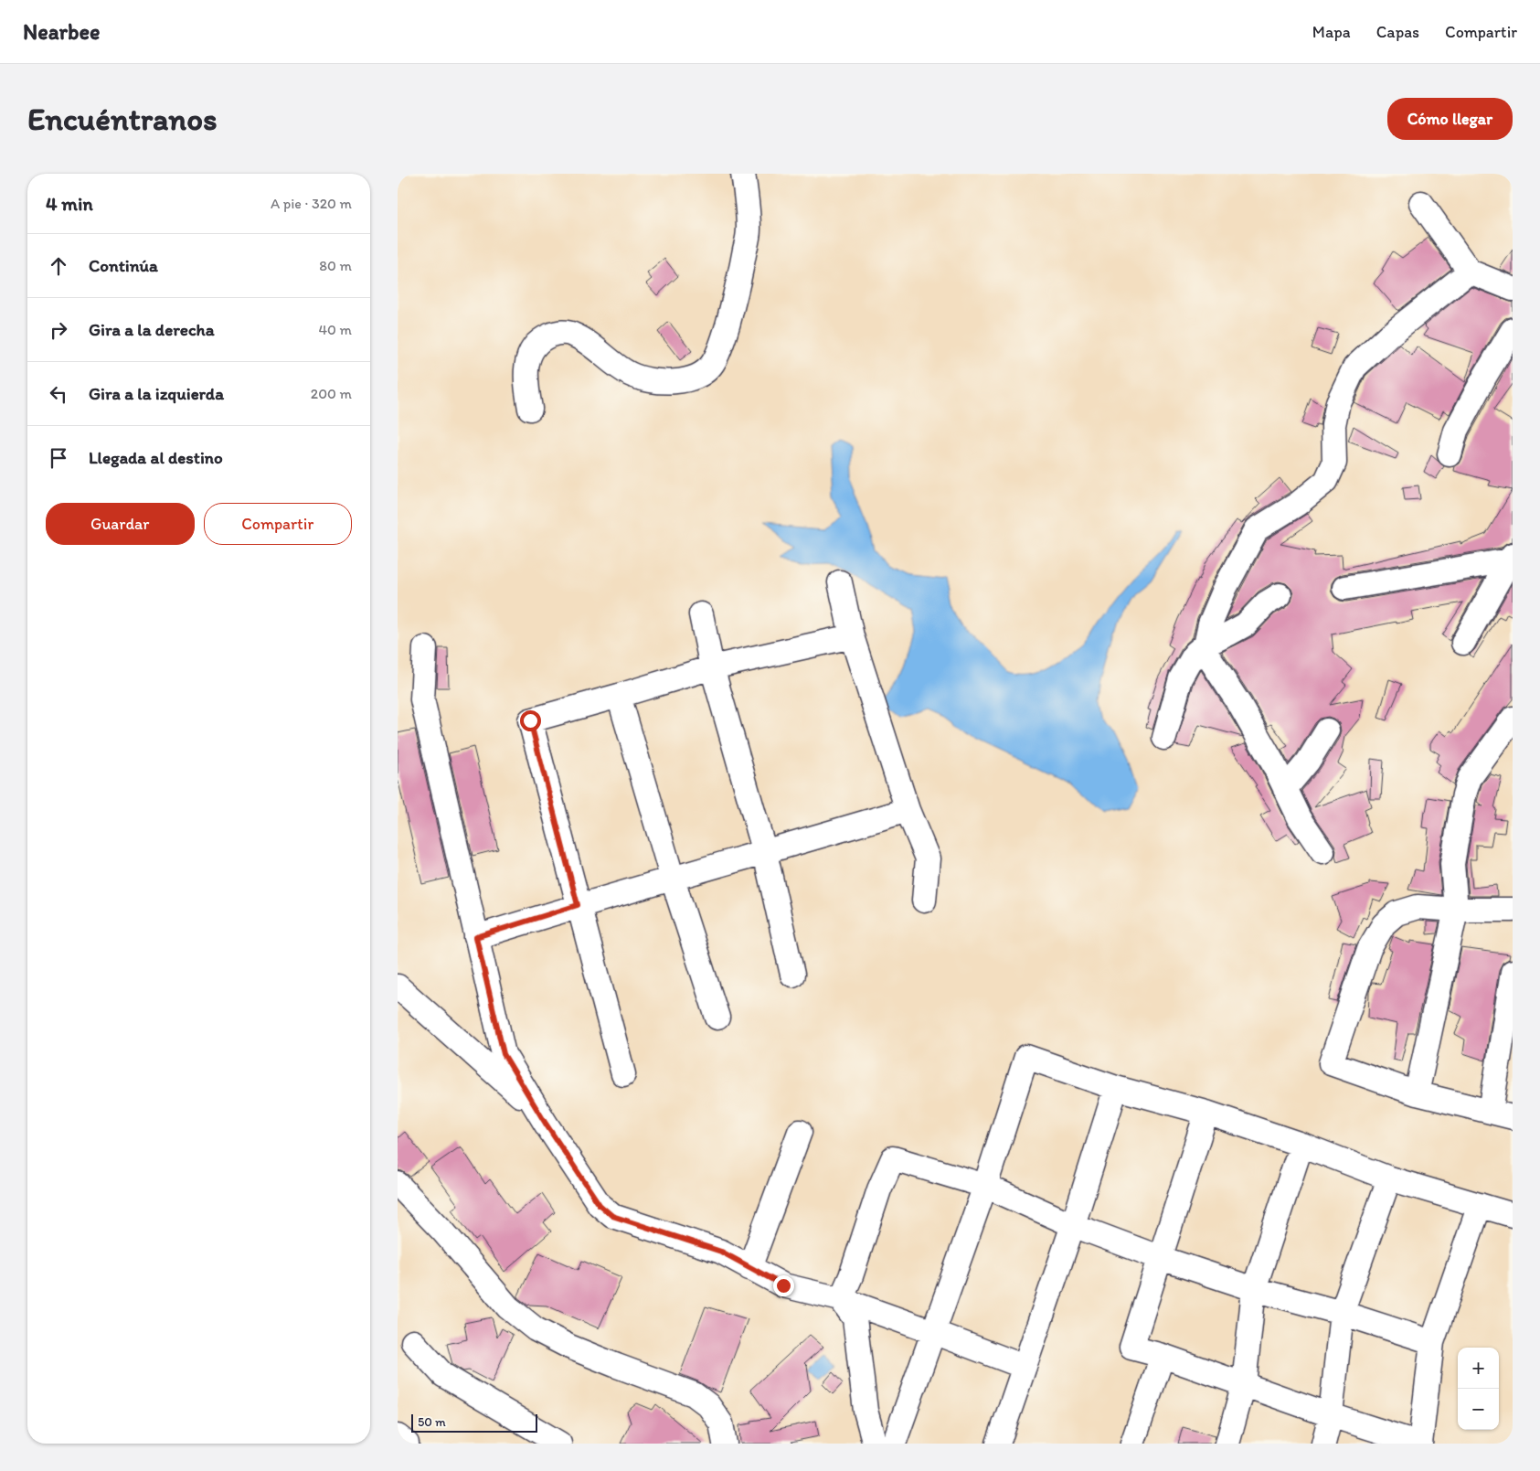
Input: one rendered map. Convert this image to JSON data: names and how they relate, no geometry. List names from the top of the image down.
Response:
{
  "scale_bar": "50 m",
  "page": {
    "header": "Nearbee",
    "nav": ["Mapa", "Capas", "Compartir"],
    "buttons": [
      "Cómo llegar",
      ["Guardar", "Compartir"]
    ],
    "title": "Encuéntranos",
    "heading": ["4 min", "A pie · 320 m"],
    "list": [
      ["Continúa", "80 m"],
      ["Gira a la derecha", "40 m"],
      ["Gira a la izquierda", "200 m"],
      "Llegada al destino"
    ],
    "map_buttons": ["+", "−"],
    "scale": "50 m"
  }
}
